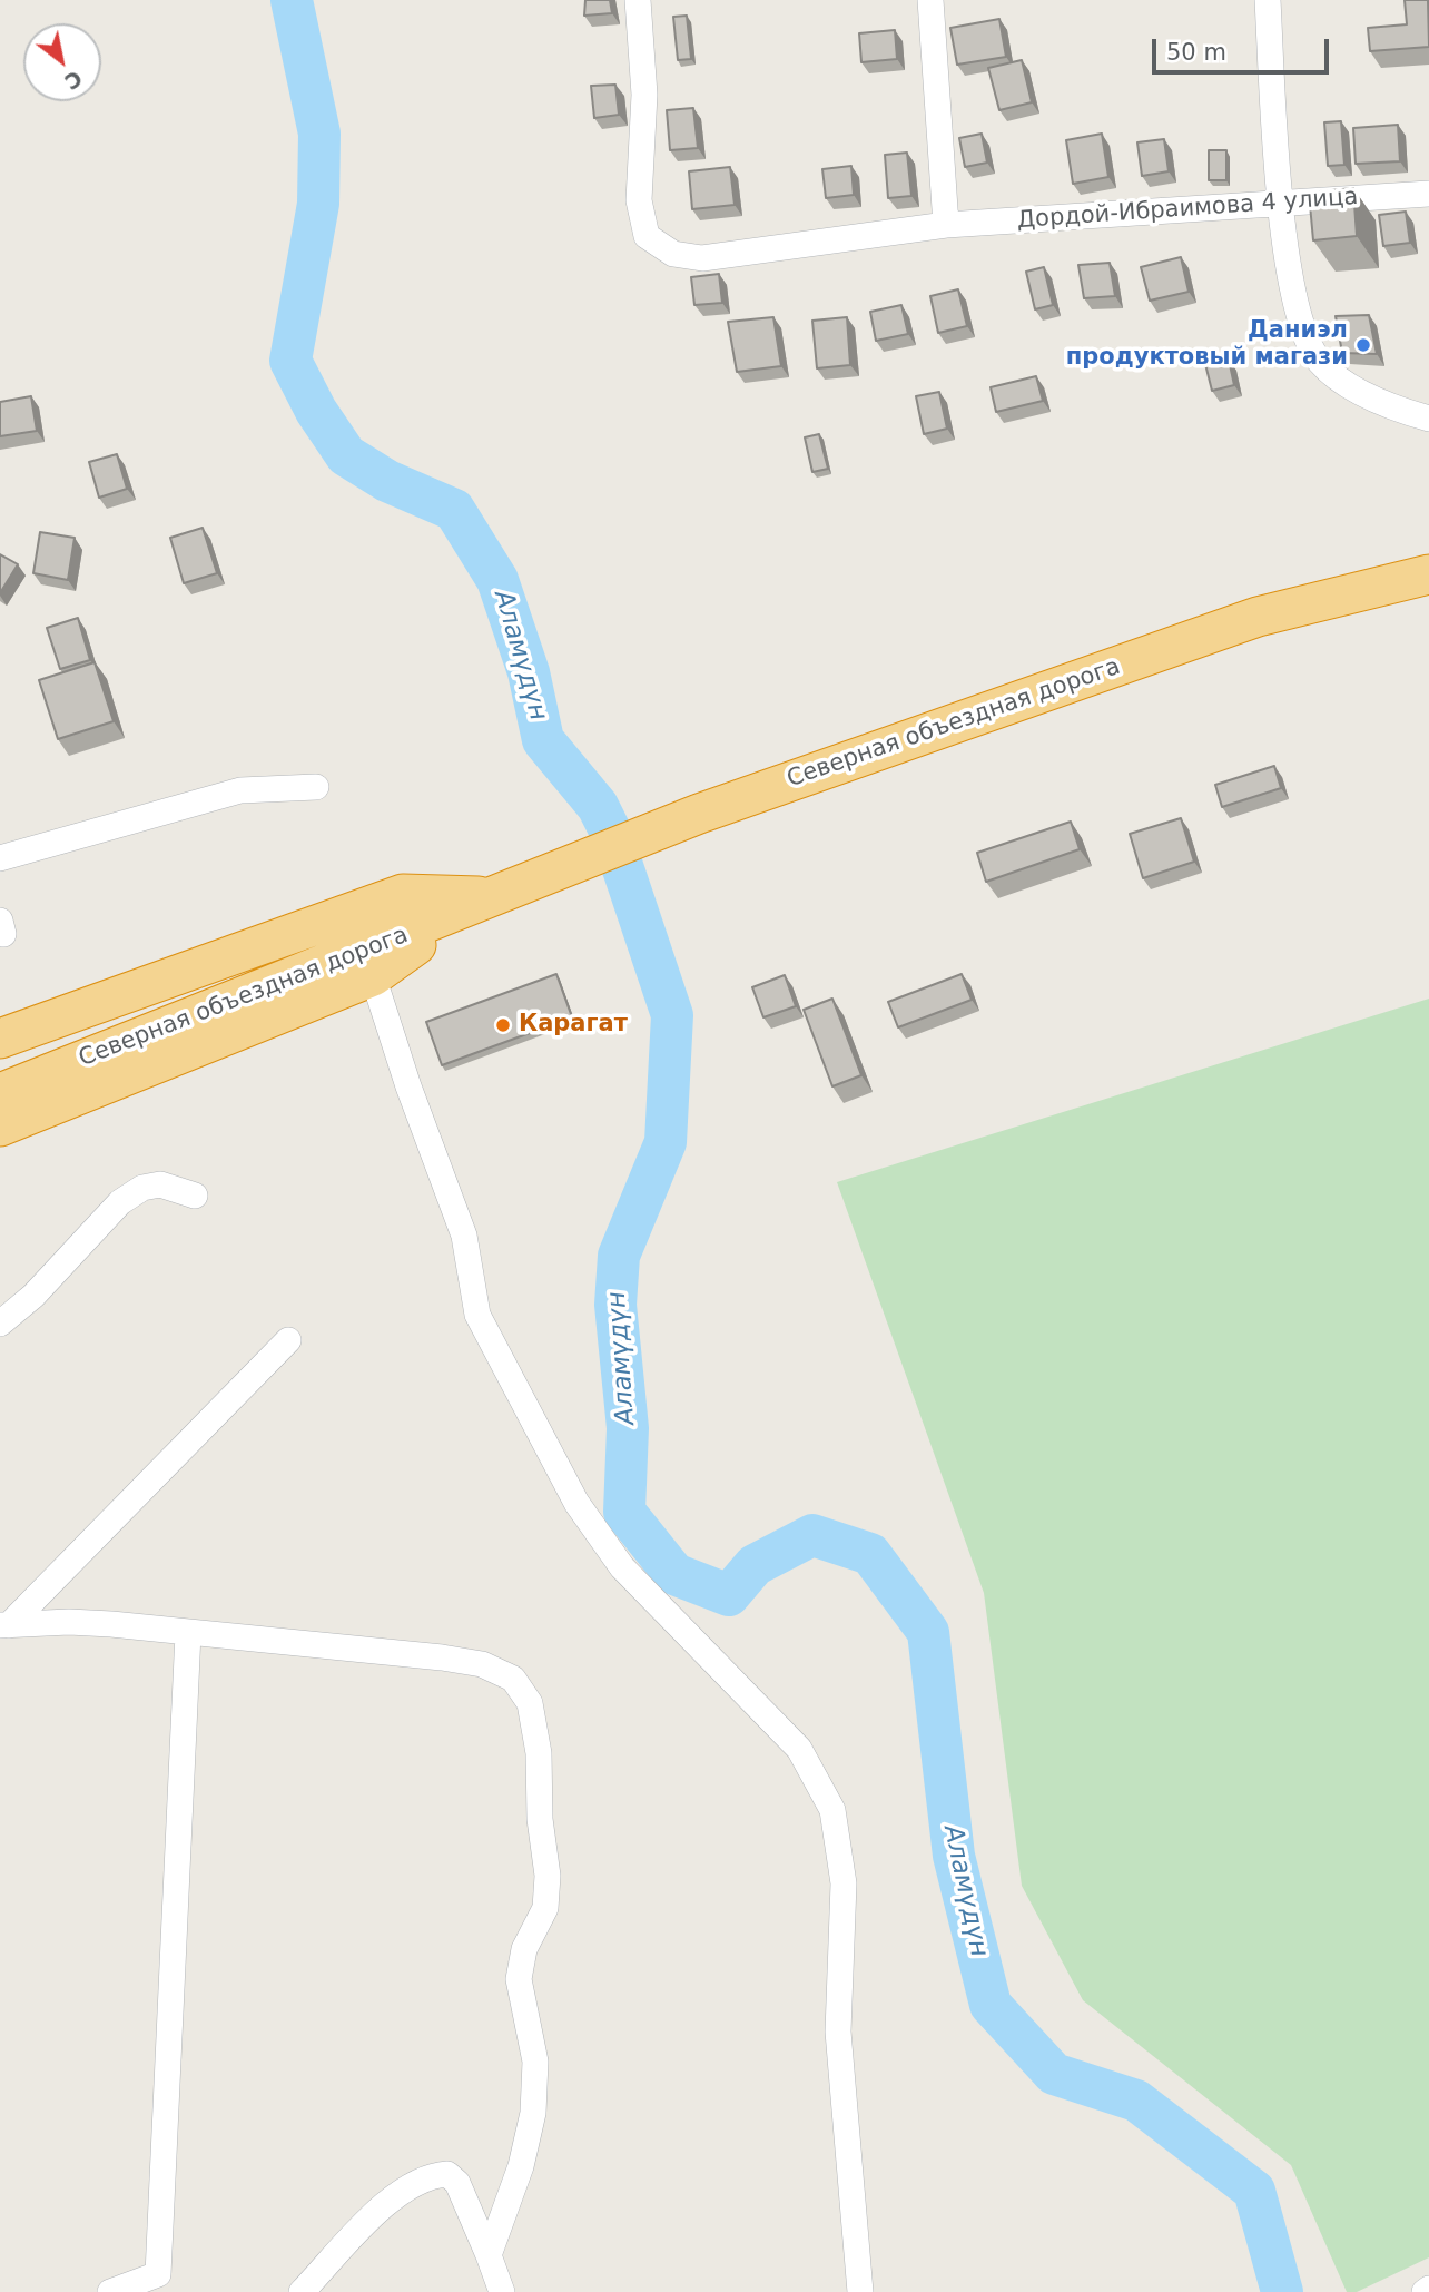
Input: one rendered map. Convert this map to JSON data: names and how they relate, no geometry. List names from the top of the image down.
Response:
{
  "streets": {
    "highway": ["Северная объездная дорога"],
    "street": ["Дордой-Ибраимова 4 улица"]
  },
  "water": ["Аламүдүн"],
  "places": ["Даниэл продуктовый магази", "Карагат"],
  "scale_bar": "50 m",
  "north": "bottom right"
}
